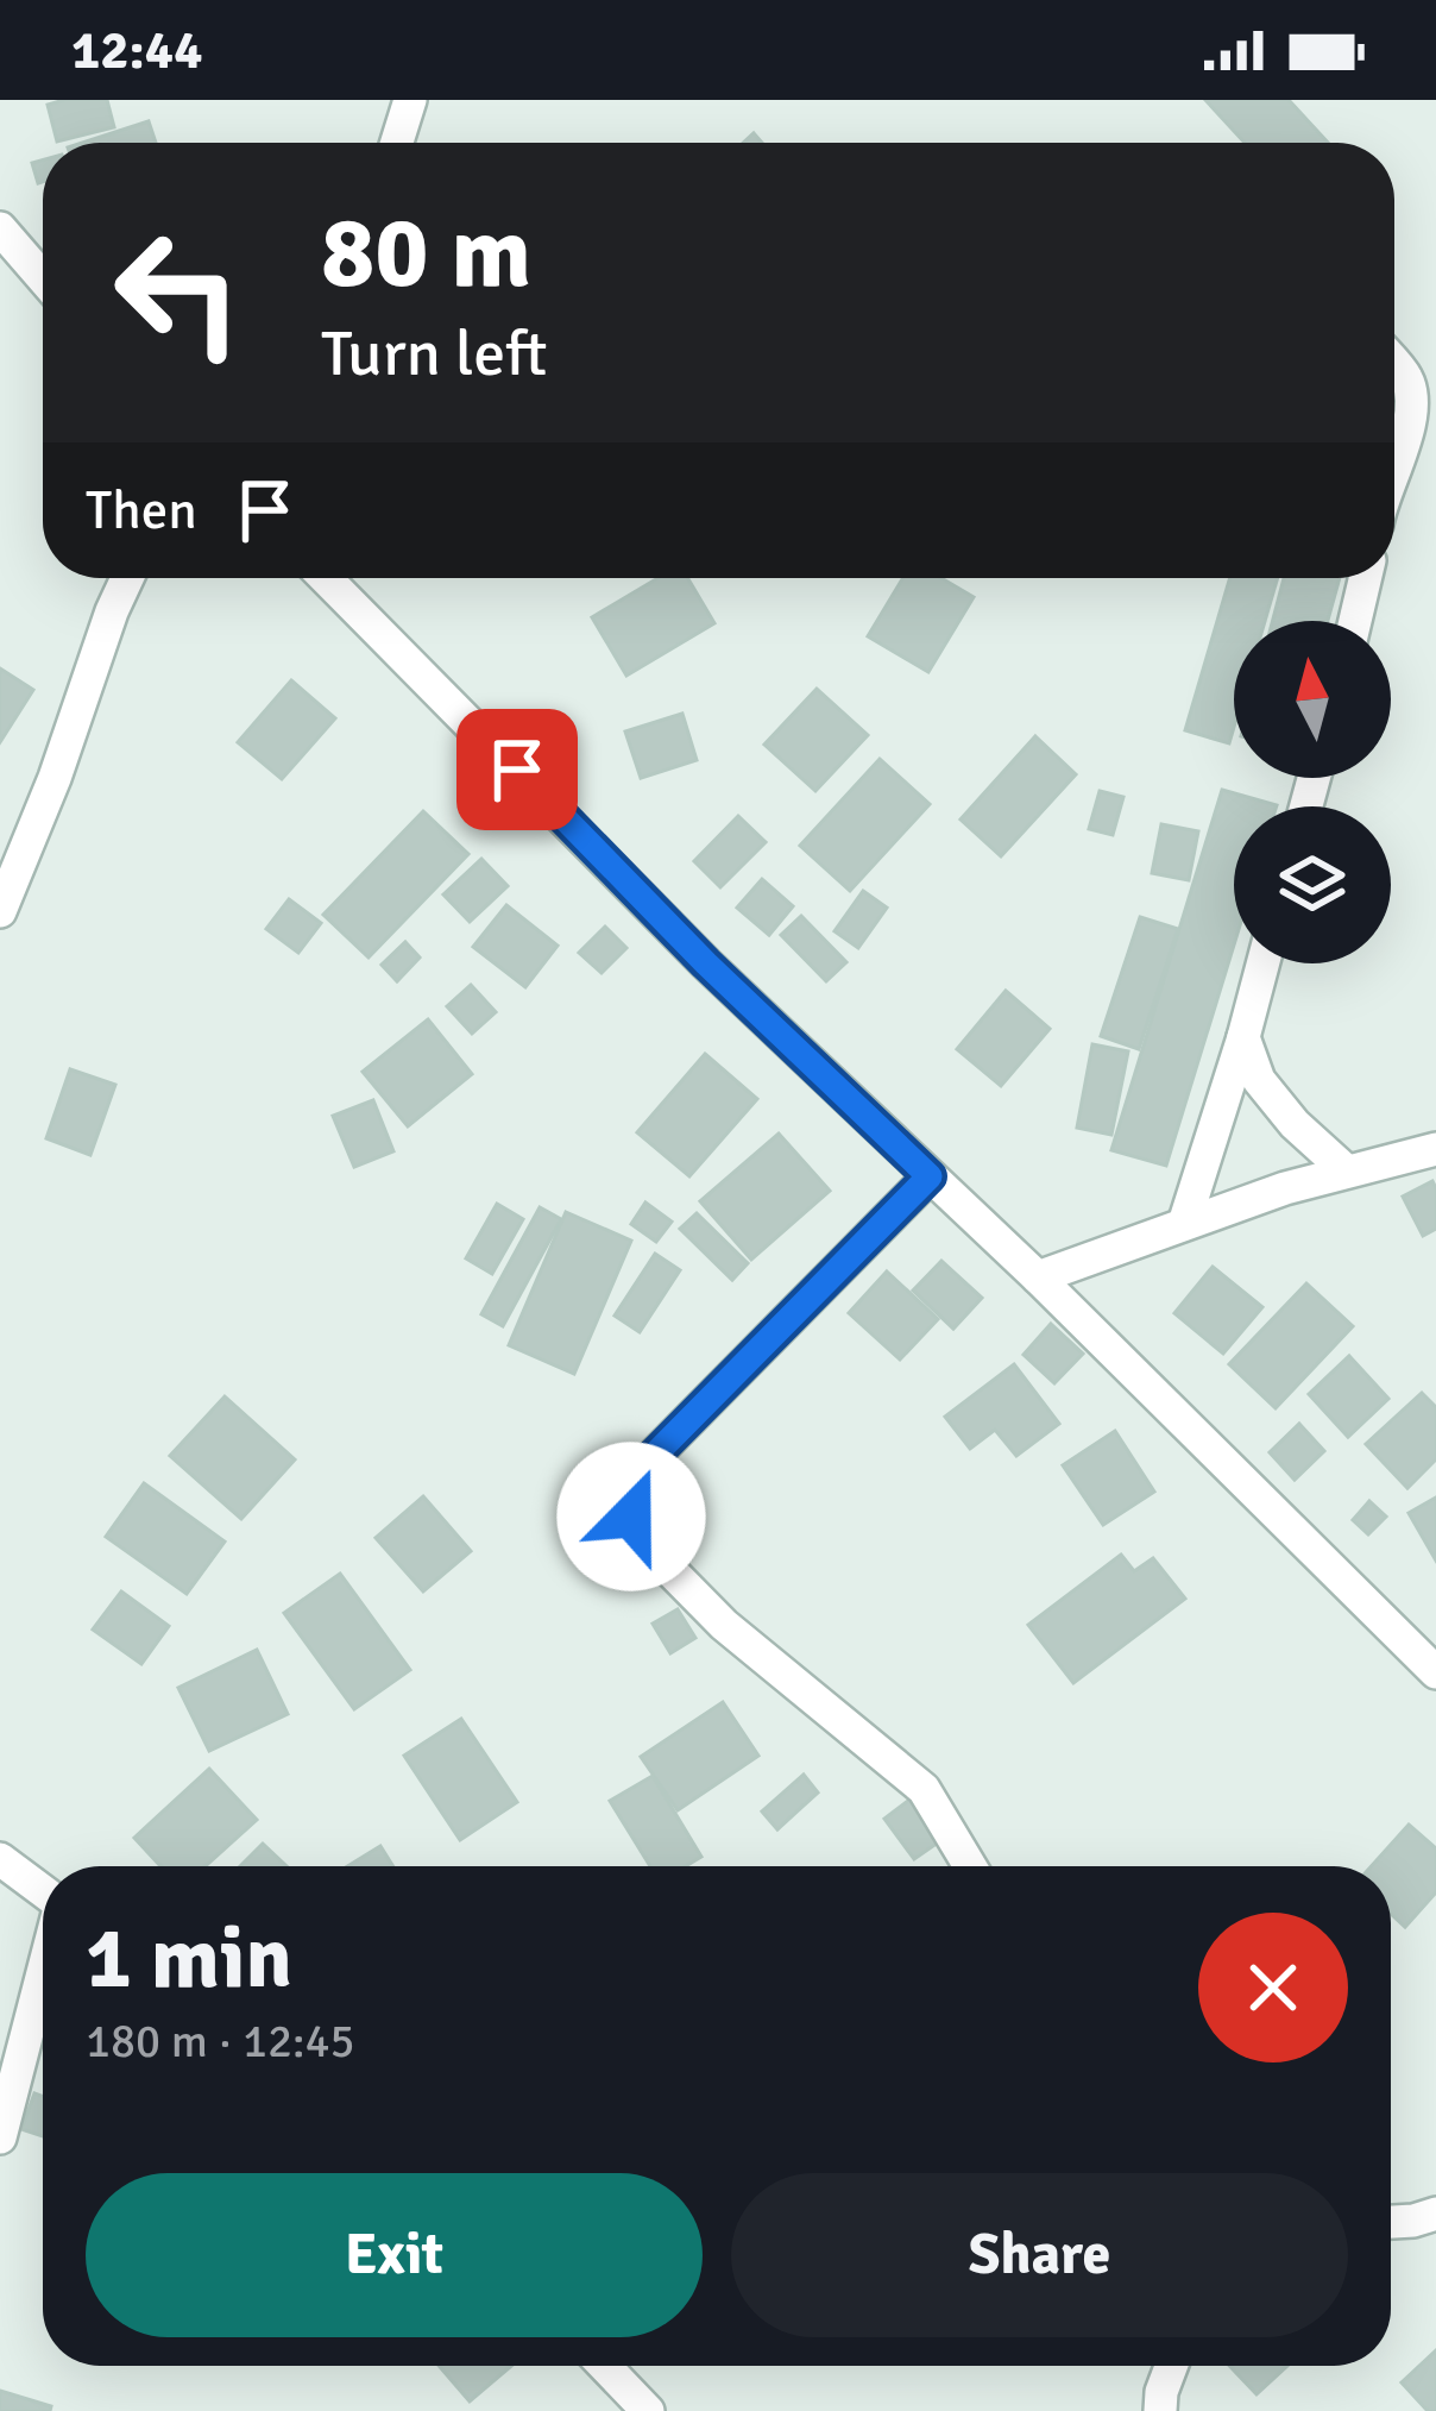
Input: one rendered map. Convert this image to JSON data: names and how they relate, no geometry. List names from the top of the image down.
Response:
{
  "north": "top",
  "page": {
    "status": "12:44",
    "turn": ["80 m", "Turn left"],
    "then": "Then",
    "heading": ["1 min", "180 m · 12:45"],
    "buttons": ["Exit", "Share"]
  }
}
